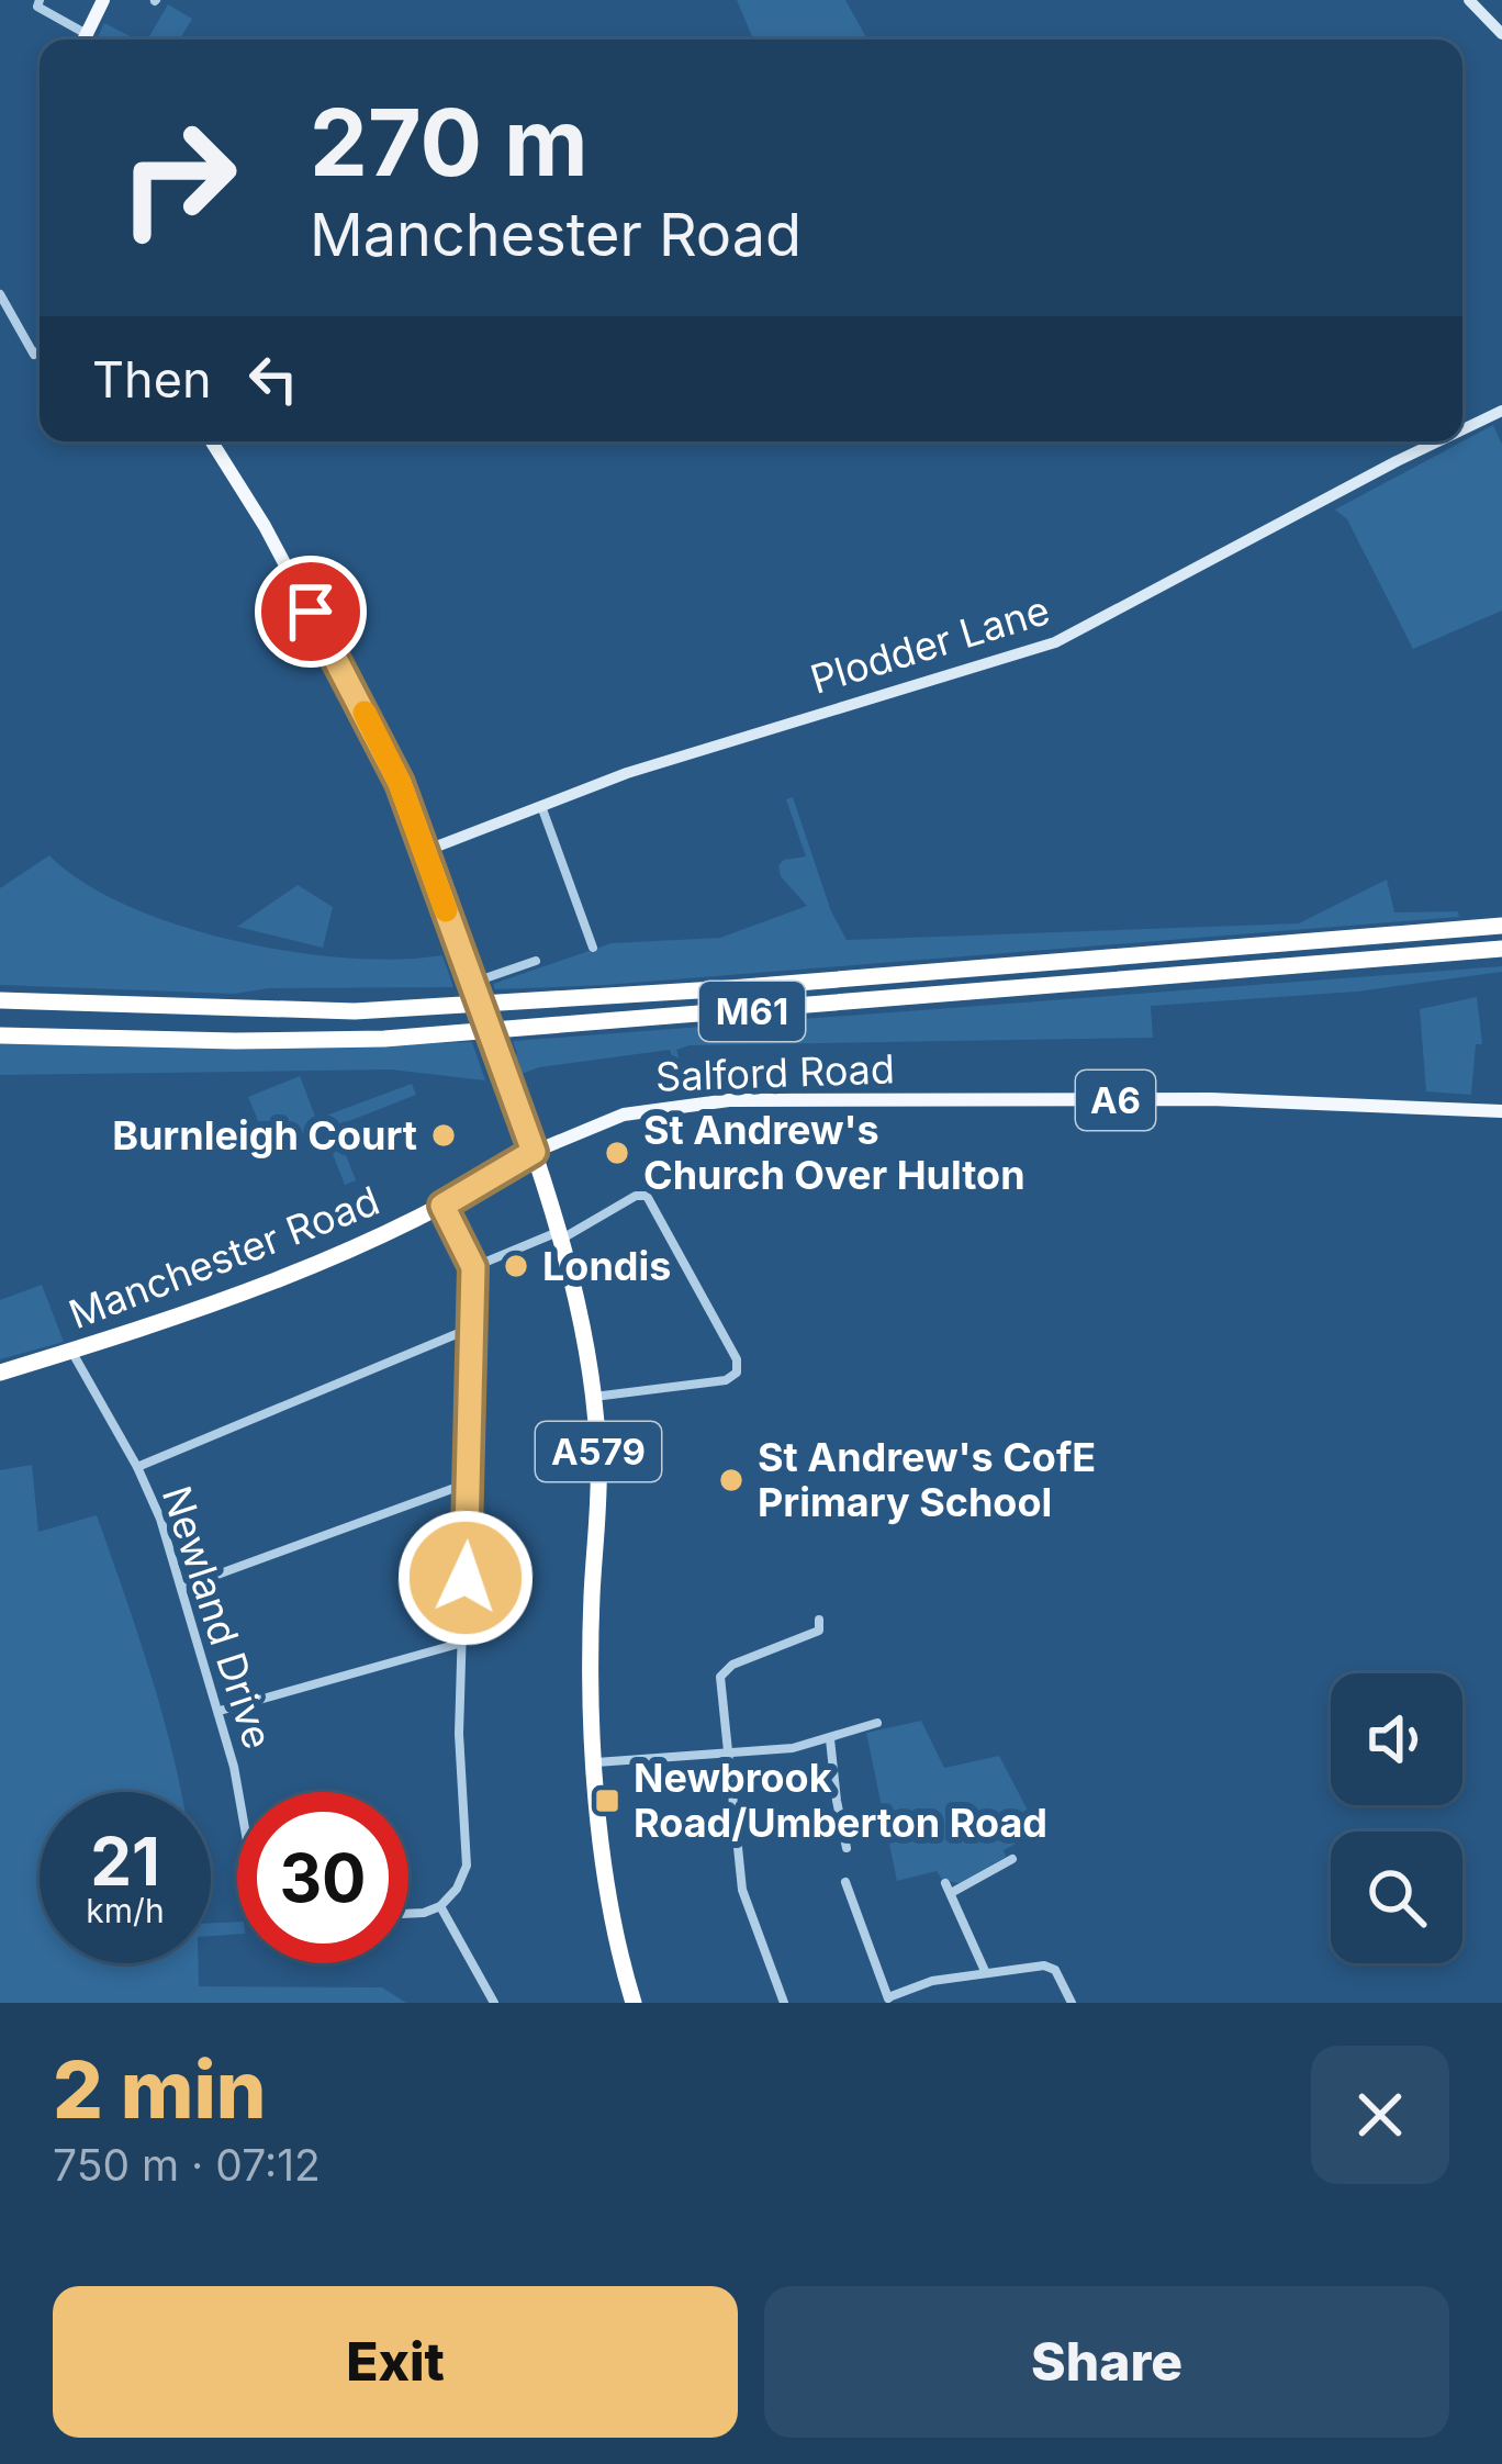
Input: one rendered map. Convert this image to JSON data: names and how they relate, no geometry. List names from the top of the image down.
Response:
{
  "streets": {
    "highway": [
      "M61",
      "A6",
      "Manchester Road",
      "A579"
    ],
    "main road": ["Plodder Lane", "Salford Road"],
    "street": ["Newland Drive"]
  },
  "crossings": [
    ["Plodder Lane", "A579"],
    ["Salford Road", "Manchester Road"],
    ["Salford Road", "A579"],
    ["Manchester Road", "A579"],
    ["Manchester Road", "Newland Drive"]
  ],
  "places": {
    "other": [
      "Burnleigh Court",
      "St Andrew's Church Over Hulton",
      "Londis",
      "St Andrew's CofE Primary School"
    ],
    "transit": ["Newbrook Road/Umberton Road"]
  },
  "page": {
    "turn": ["270 m", "Manchester Road"],
    "then": "Then",
    "speed": "21 km/h",
    "limit": "30",
    "heading": ["2 min", "750 m · 07:12"],
    "buttons": ["Exit", "Share"]
  }
}
